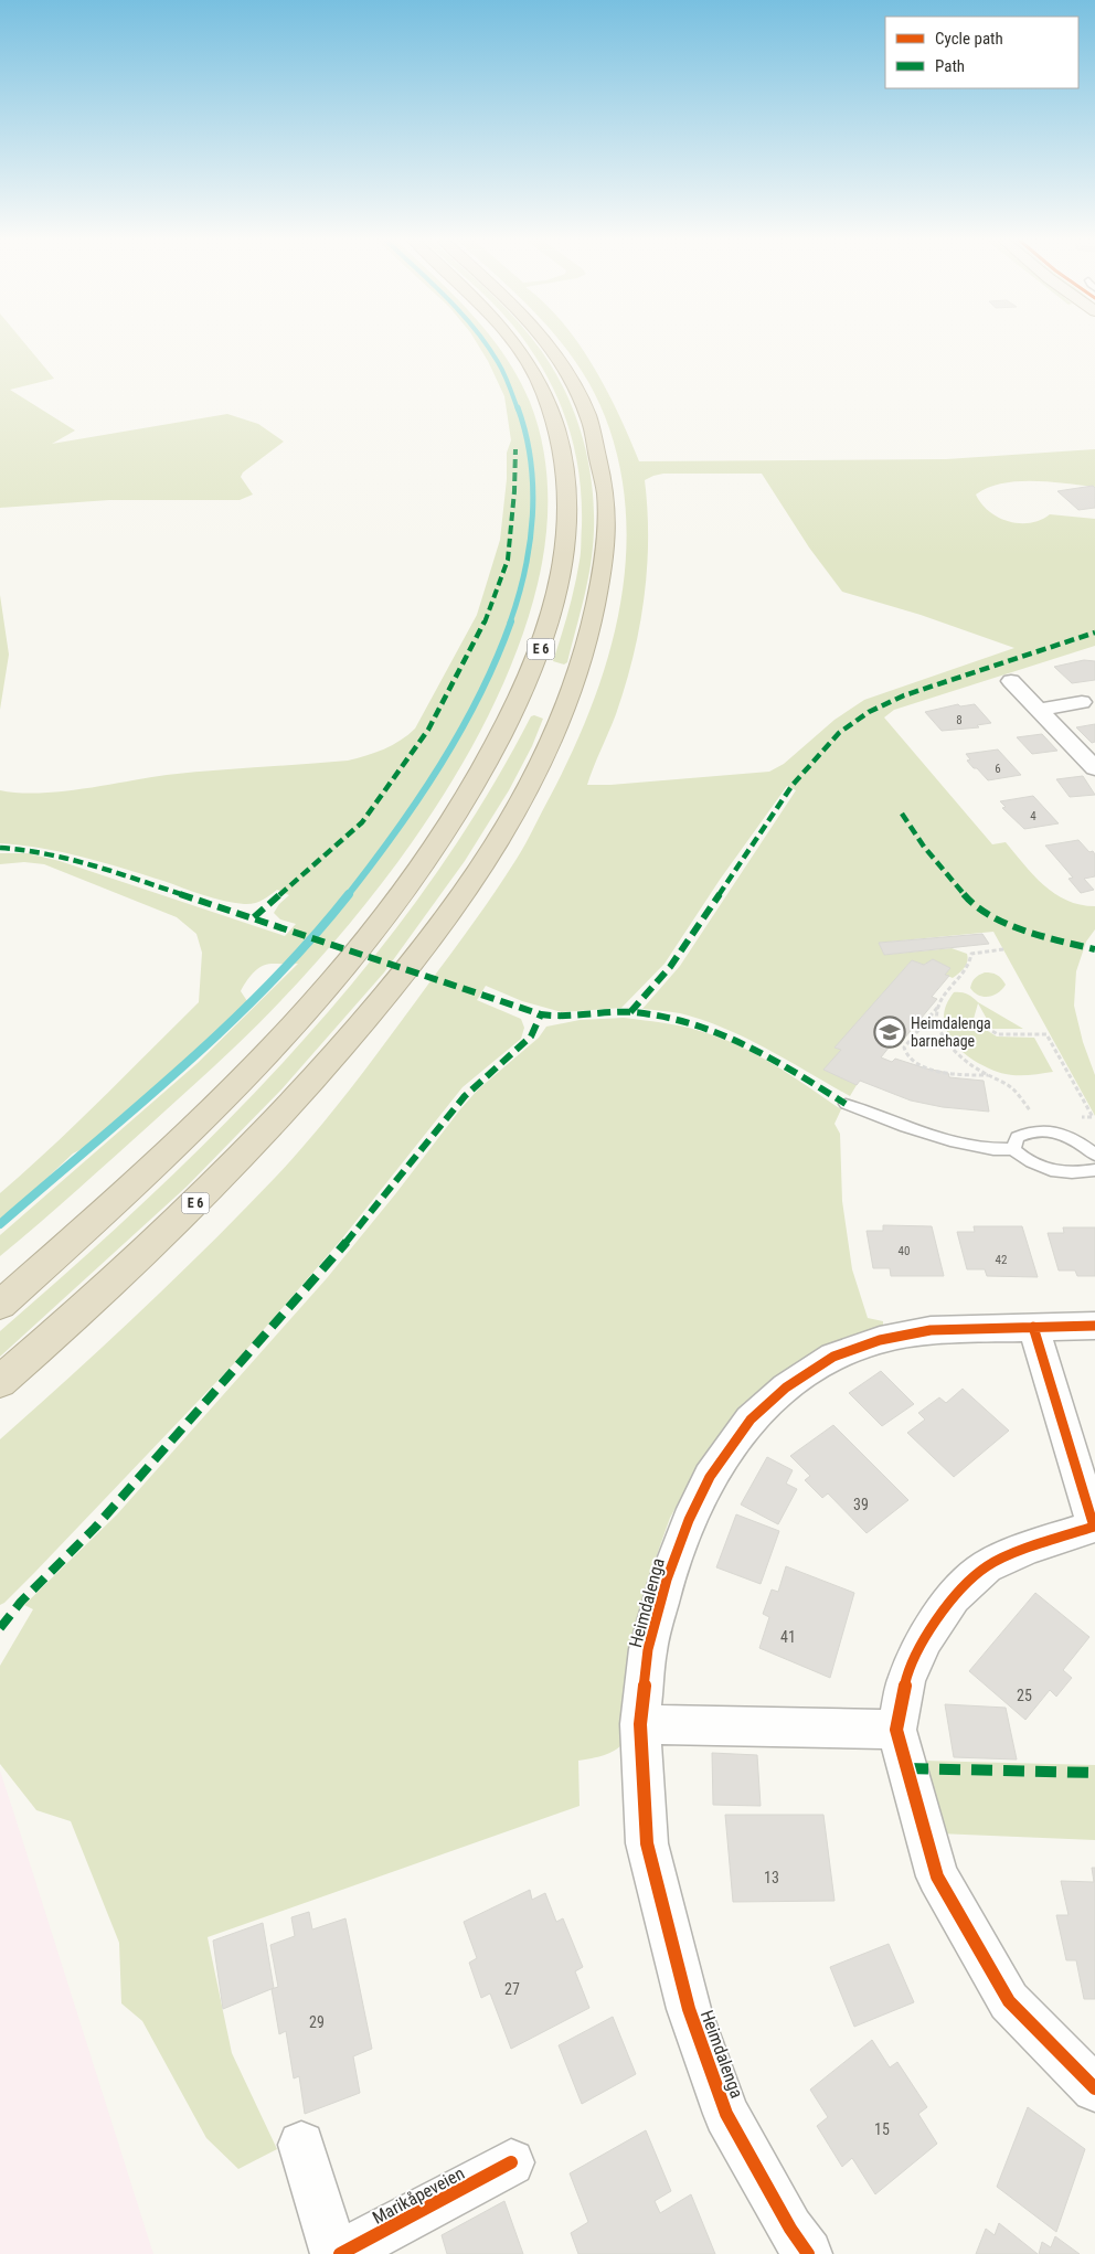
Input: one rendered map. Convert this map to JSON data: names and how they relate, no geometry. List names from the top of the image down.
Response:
{
  "streets": {
    "highway": ["E 6"],
    "street": ["Heimdalenga", "Marikåpeveien"]
  },
  "places": {
    "school or university": ["Heimdalenga barnehage"]
  },
  "house_numbers": [
    "8",
    "6",
    "4",
    "40",
    "42",
    "39",
    "41",
    "25",
    "13",
    "27",
    "29",
    "15"
  ],
  "legend": ["Cycle path", "Path"]
}
